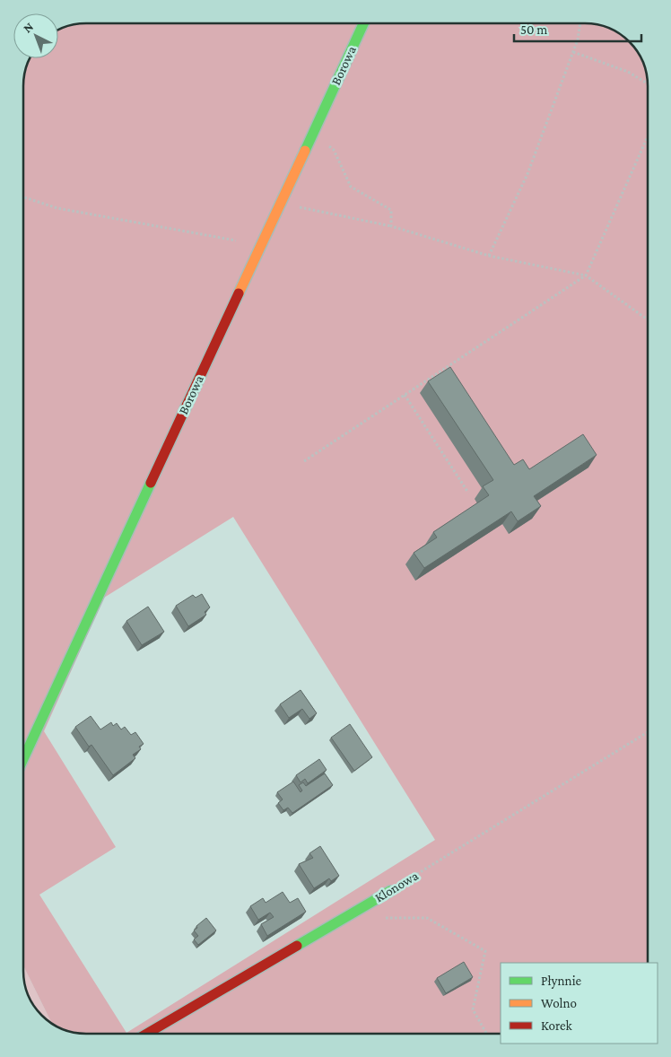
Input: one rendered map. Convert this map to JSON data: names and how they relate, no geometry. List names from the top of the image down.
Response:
{
  "streets": {
    "street": ["Borowa", "Klonowa"]
  },
  "legend": ["Płynnie", "Wolno", "Korek"],
  "scale_bar": "50 m",
  "north": "top left"
}
